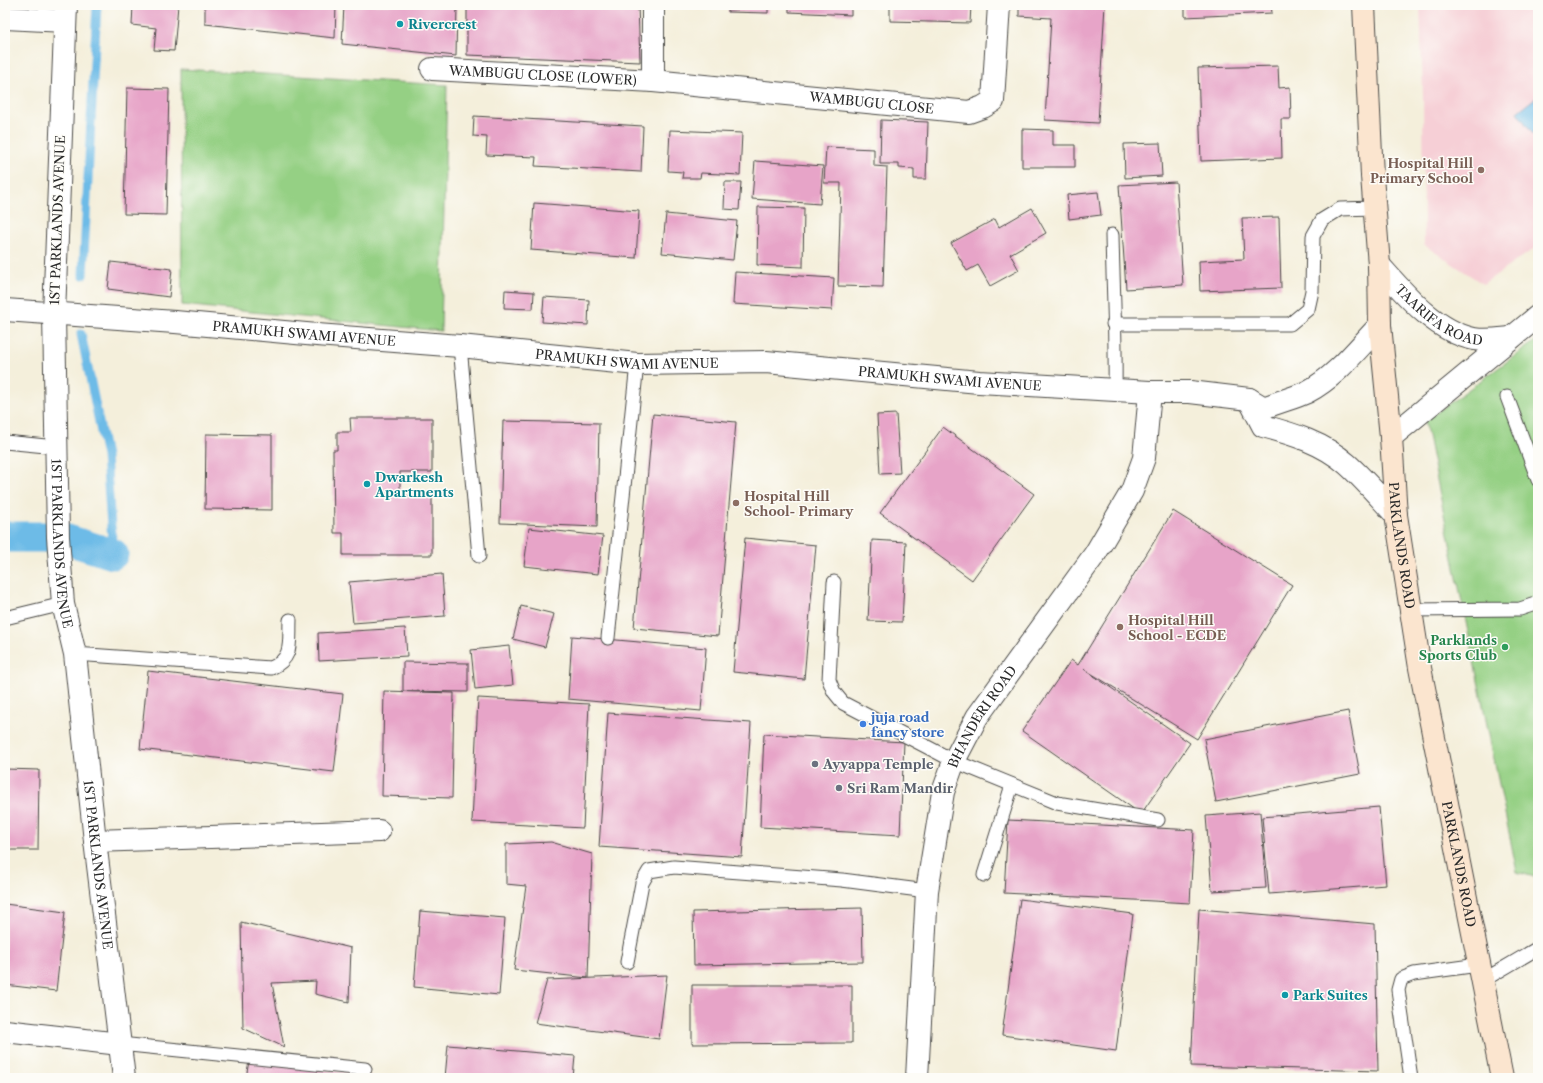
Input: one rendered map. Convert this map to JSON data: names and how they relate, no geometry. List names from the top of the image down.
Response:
{
  "streets": {
    "main road": ["PARKLANDS ROAD"],
    "street": [
      "WAMBUGU CLOSE (LOWER)",
      "WAMBUGU CLOSE",
      "1ST PARKLANDS AVENUE",
      "TAARIFA ROAD",
      "PRAMUKH SWAMI AVENUE",
      "BHANDERI ROAD"
    ]
  },
  "crossings": [
    ["WAMBUGU CLOSE (LOWER)", "WAMBUGU CLOSE"],
    ["1ST PARKLANDS AVENUE", "PRAMUKH SWAMI AVENUE"],
    ["TAARIFA ROAD", "PARKLANDS ROAD"],
    ["PRAMUKH SWAMI AVENUE", "PARKLANDS ROAD"],
    ["PRAMUKH SWAMI AVENUE", "BHANDERI ROAD"]
  ],
  "places": [
    "Rivercrest",
    "Hospital Hill Primary School",
    "Dwarkesh Apartments",
    "Hospital Hill School- Primary",
    "Hospital Hill School - ECDE",
    "Parklands Sports Club",
    "juja road fancy store",
    "Ayyappa Temple",
    "Sri Ram Mandir",
    "Park Suites"
  ]
}
